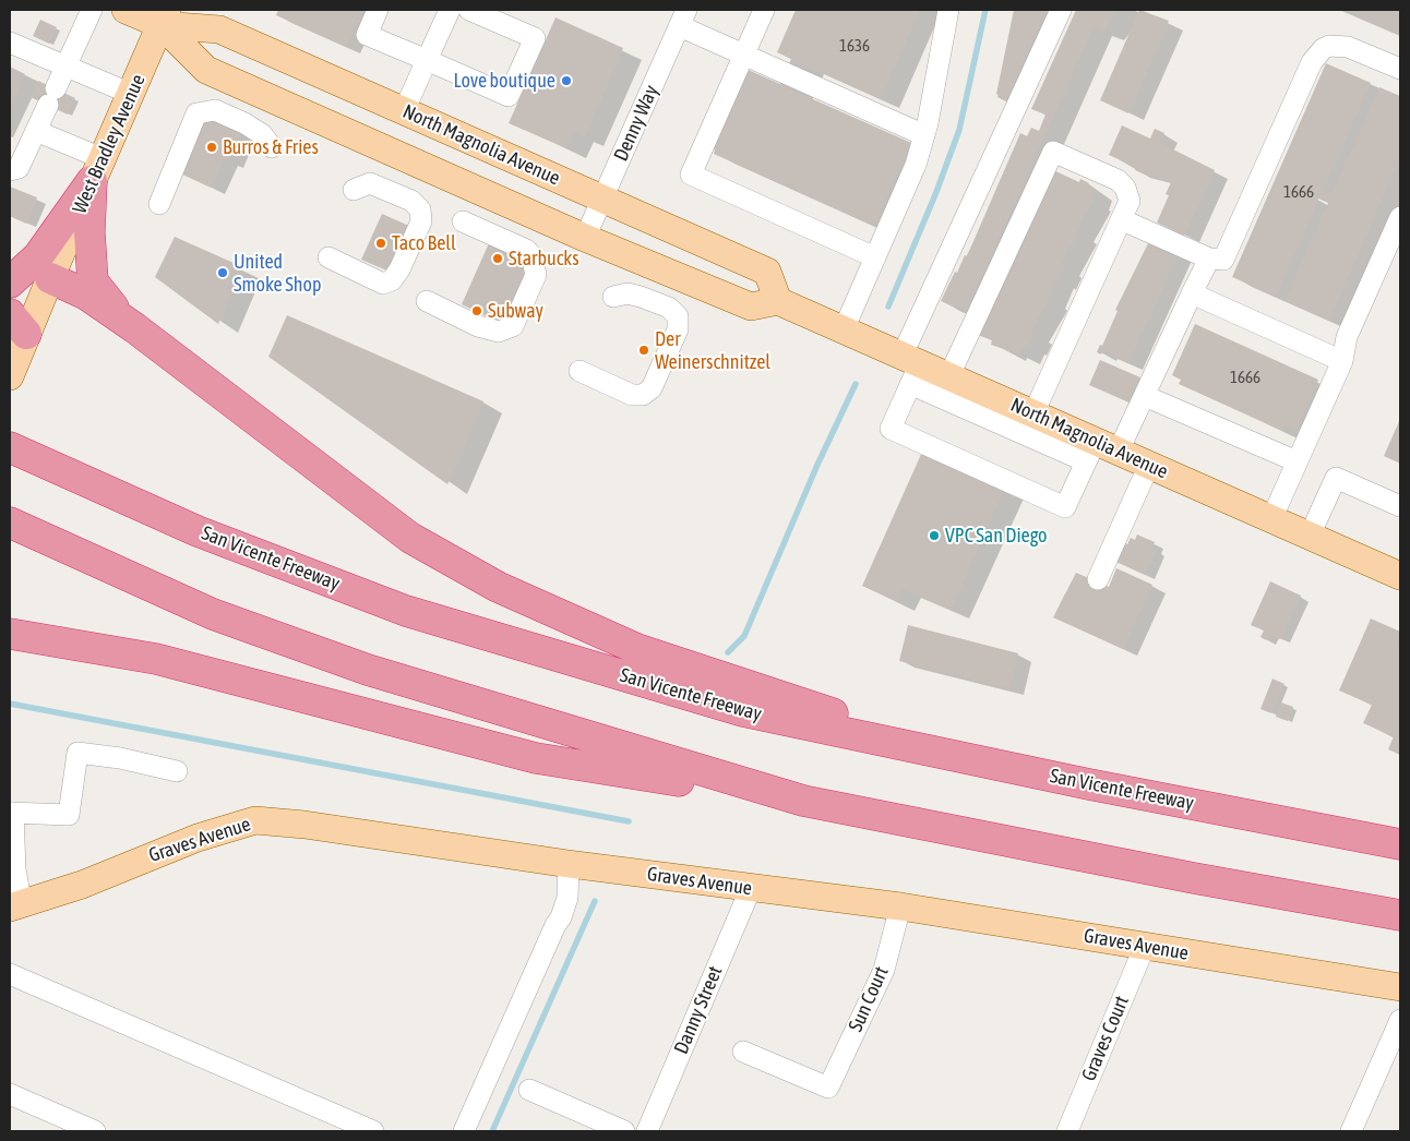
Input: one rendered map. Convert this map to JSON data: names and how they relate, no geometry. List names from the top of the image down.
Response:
{
  "streets": {
    "highway": ["San Vicente Freeway"],
    "main road": ["West Bradley Avenue", "North Magnolia Avenue", "Graves Avenue"],
    "street": [
      "Denny Way",
      "Sun Court",
      "Danny Street",
      "Graves Court"
    ]
  },
  "crossings": [
    ["Denny Way", "North Magnolia Avenue"],
    ["West Bradley Avenue", "North Magnolia Avenue"],
    ["Graves Avenue", "Sun Court"],
    ["Graves Avenue", "Danny Street"],
    ["Graves Avenue", "Graves Court"]
  ],
  "places": [
    "Love boutique",
    "Burros & Fries",
    "Taco Bell",
    "Starbucks",
    "United Smoke Shop",
    "Subway",
    "Der Weinerschnitzel",
    "VPC San Diego"
  ],
  "house_numbers": ["1636", "1666", "1666"]
}
